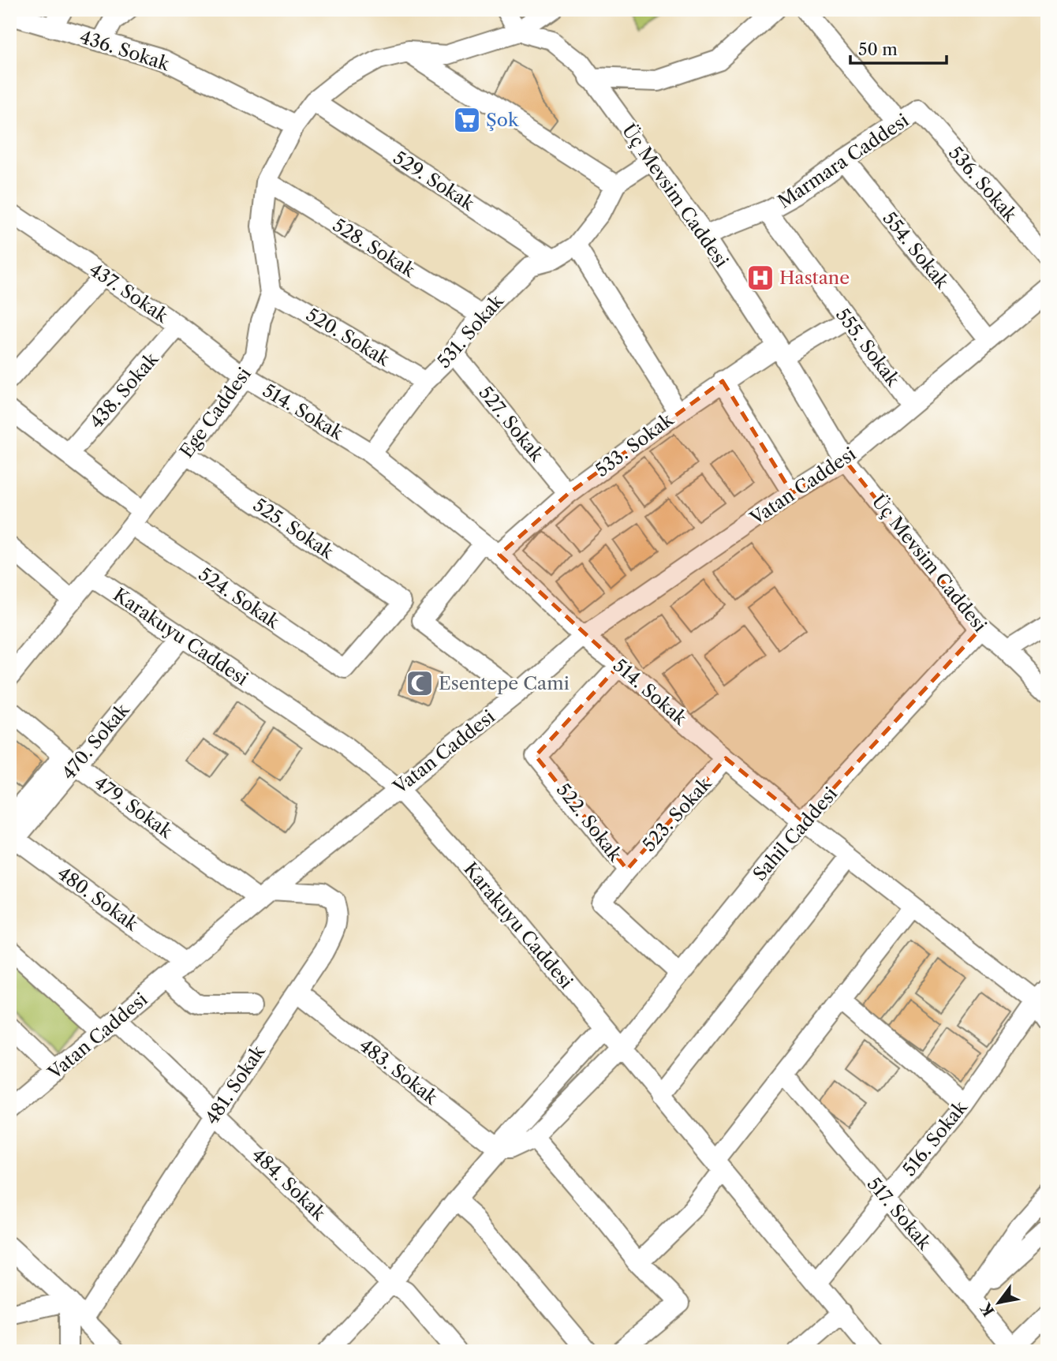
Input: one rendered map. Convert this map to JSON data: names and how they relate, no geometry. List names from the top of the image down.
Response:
{
  "streets": {
    "street": [
      "436. Sokak",
      "Marmara Caddesi",
      "529. Sokak",
      "536. Sokak",
      "Üç Mevsim Caddesi",
      "528. Sokak",
      "554. Sokak",
      "437. Sokak",
      "531. Sokak",
      "520. Sokak",
      "555. Sokak",
      "438. Sokak",
      "514. Sokak",
      "Ege Caddesi",
      "527. Sokak",
      "533. Sokak",
      "Vatan Caddesi",
      "525. Sokak",
      "524. Sokak",
      "Karakuyu Caddesi",
      "470. Sokak",
      "479. Sokak",
      "523. Sokak",
      "522. Sokak",
      "Sahil Caddesi",
      "480. Sokak",
      "483. Sokak",
      "481. Sokak",
      "516. Sokak",
      "484. Sokak",
      "517. Sokak"
    ]
  },
  "crossings": [
    ["436. Sokak", "Ege Caddesi"],
    ["Marmara Caddesi", "536. Sokak"],
    ["Marmara Caddesi", "Üç Mevsim Caddesi"],
    ["Marmara Caddesi", "554. Sokak"],
    ["Marmara Caddesi", "555. Sokak"],
    ["529. Sokak", "531. Sokak"],
    ["529. Sokak", "Ege Caddesi"],
    ["Üç Mevsim Caddesi", "Ege Caddesi"],
    ["Üç Mevsim Caddesi", "533. Sokak"],
    ["Üç Mevsim Caddesi", "Vatan Caddesi"],
    ["Üç Mevsim Caddesi", "Sahil Caddesi"],
    ["528. Sokak", "531. Sokak"],
    ["528. Sokak", "Ege Caddesi"],
    ["554. Sokak", "Vatan Caddesi"],
    ["437. Sokak", "438. Sokak"],
    ["437. Sokak", "514. Sokak"],
    ["437. Sokak", "Ege Caddesi"],
    ["531. Sokak", "520. Sokak"],
    ["531. Sokak", "514. Sokak"],
    ["531. Sokak", "527. Sokak"],
    ["520. Sokak", "Ege Caddesi"],
    ["555. Sokak", "533. Sokak"],
    ["555. Sokak", "Vatan Caddesi"],
    ["438. Sokak", "524. Sokak"],
    ["514. Sokak", "Ege Caddesi"],
    ["514. Sokak", "533. Sokak"],
    ["514. Sokak", "Vatan Caddesi"],
    ["514. Sokak", "523. Sokak"],
    ["514. Sokak", "522. Sokak"],
    ["514. Sokak", "Sahil Caddesi"],
    ["514. Sokak", "516. Sokak"],
    ["Ege Caddesi", "525. Sokak"],
    ["Ege Caddesi", "524. Sokak"],
    ["Ege Caddesi", "Karakuyu Caddesi"],
    ["527. Sokak", "533. Sokak"],
    ["Vatan Caddesi", "Karakuyu Caddesi"],
    ["Vatan Caddesi", "479. Sokak"],
    ["Vatan Caddesi", "480. Sokak"],
    ["Vatan Caddesi", "481. Sokak"],
    ["Vatan Caddesi", "484. Sokak"],
    ["525. Sokak", "524. Sokak"],
    ["Karakuyu Caddesi", "470. Sokak"],
    ["Karakuyu Caddesi", "Sahil Caddesi"],
    ["Karakuyu Caddesi", "516. Sokak"],
    ["470. Sokak", "479. Sokak"],
    ["470. Sokak", "480. Sokak"],
    ["479. Sokak", "481. Sokak"],
    ["523. Sokak", "522. Sokak"],
    ["522. Sokak", "Sahil Caddesi"],
    ["Sahil Caddesi", "483. Sokak"],
    ["483. Sokak", "481. Sokak"],
    ["481. Sokak", "484. Sokak"],
    ["516. Sokak", "517. Sokak"]
  ],
  "places": {
    "supermarket": ["Şok"],
    "hospital": ["Hastane"],
    "mosque": ["Esentepe Cami"]
  },
  "scale_bar": "50 m",
  "north": "bottom left"
}
